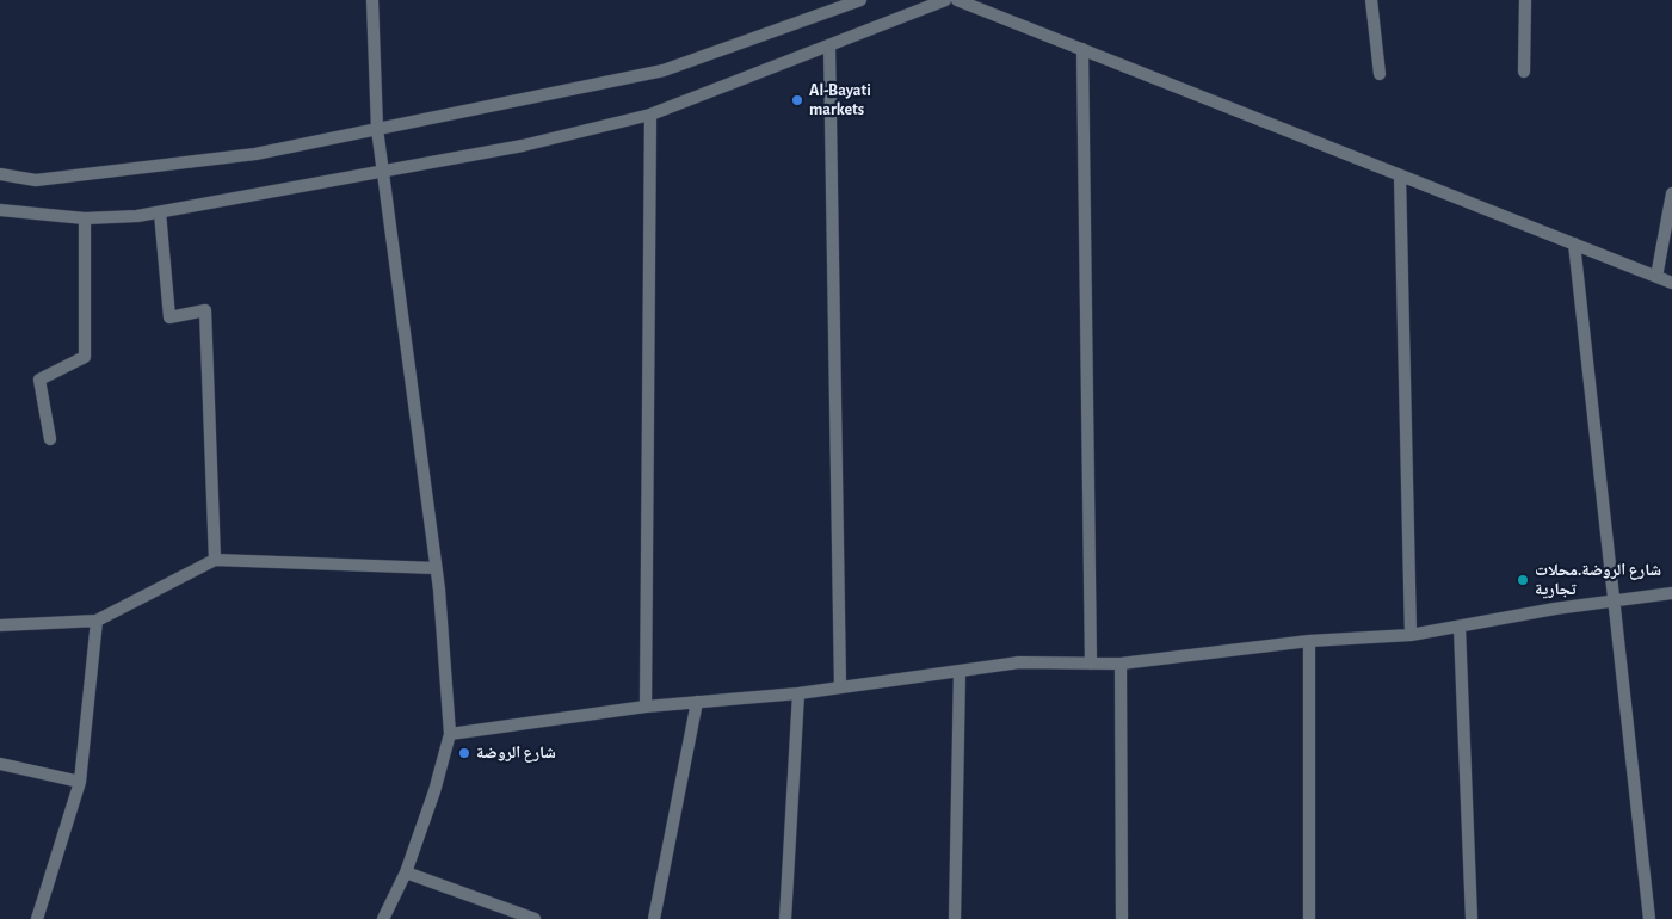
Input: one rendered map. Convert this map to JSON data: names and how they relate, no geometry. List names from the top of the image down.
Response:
{
  "places": ["Al-Bayati markets", "شارع الروضة.محلات تجارية", "شارع الروضة"]
}
